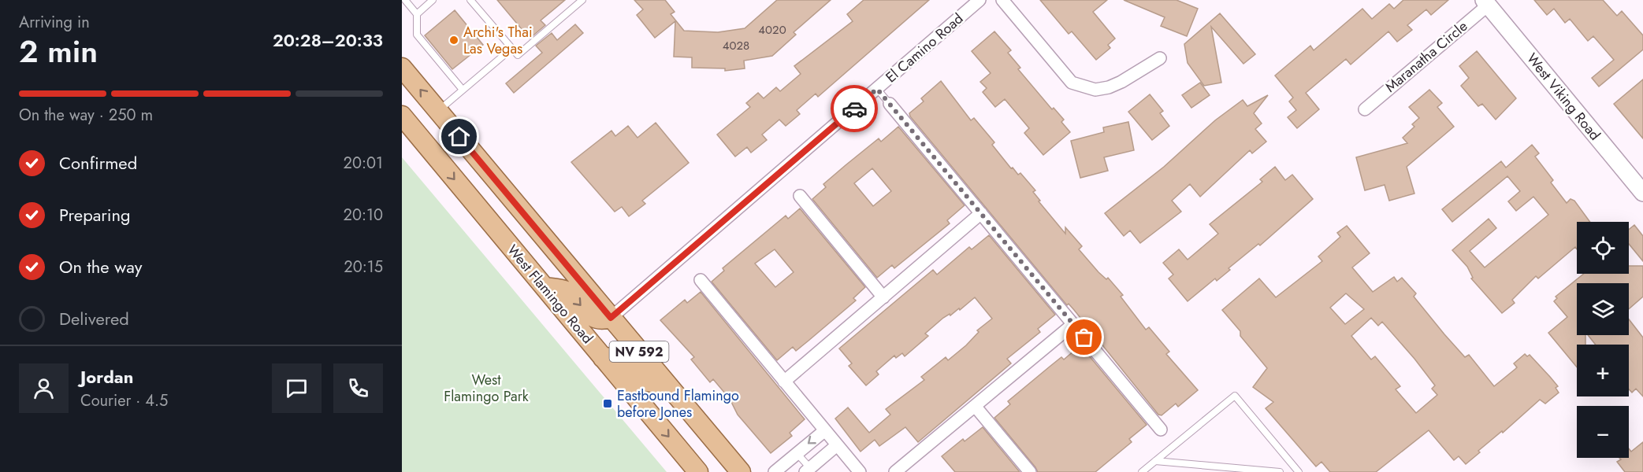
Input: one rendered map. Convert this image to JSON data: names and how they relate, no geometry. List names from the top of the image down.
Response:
{
  "streets": {
    "main road": ["West Flamingo Road", "NV 592"],
    "street": ["El Camino Road", "Maranatha Circle", "West Viking Road"]
  },
  "crossings": [
    ["El Camino Road", "NV 592"],
    ["Maranatha Circle", "West Viking Road"]
  ],
  "parks": ["West Flamingo Park"],
  "places": {
    "other": ["Archi's Thai Las Vegas"],
    "transit": ["Eastbound Flamingo before Jones"]
  },
  "house_numbers": ["4020", "4028"],
  "page": {
    "heading": ["2 min", "Arriving in", "20:28–20:33"],
    "panel": ["Jordan", "Courier · 4.5"],
    "bar": "On the way · 250 m",
    "list": [
      ["Confirmed", "20:01"],
      ["Preparing", "20:10"],
      ["On the way", "20:15"],
      "Delivered"
    ],
    "map_buttons": ["+", "−"]
  }
}
